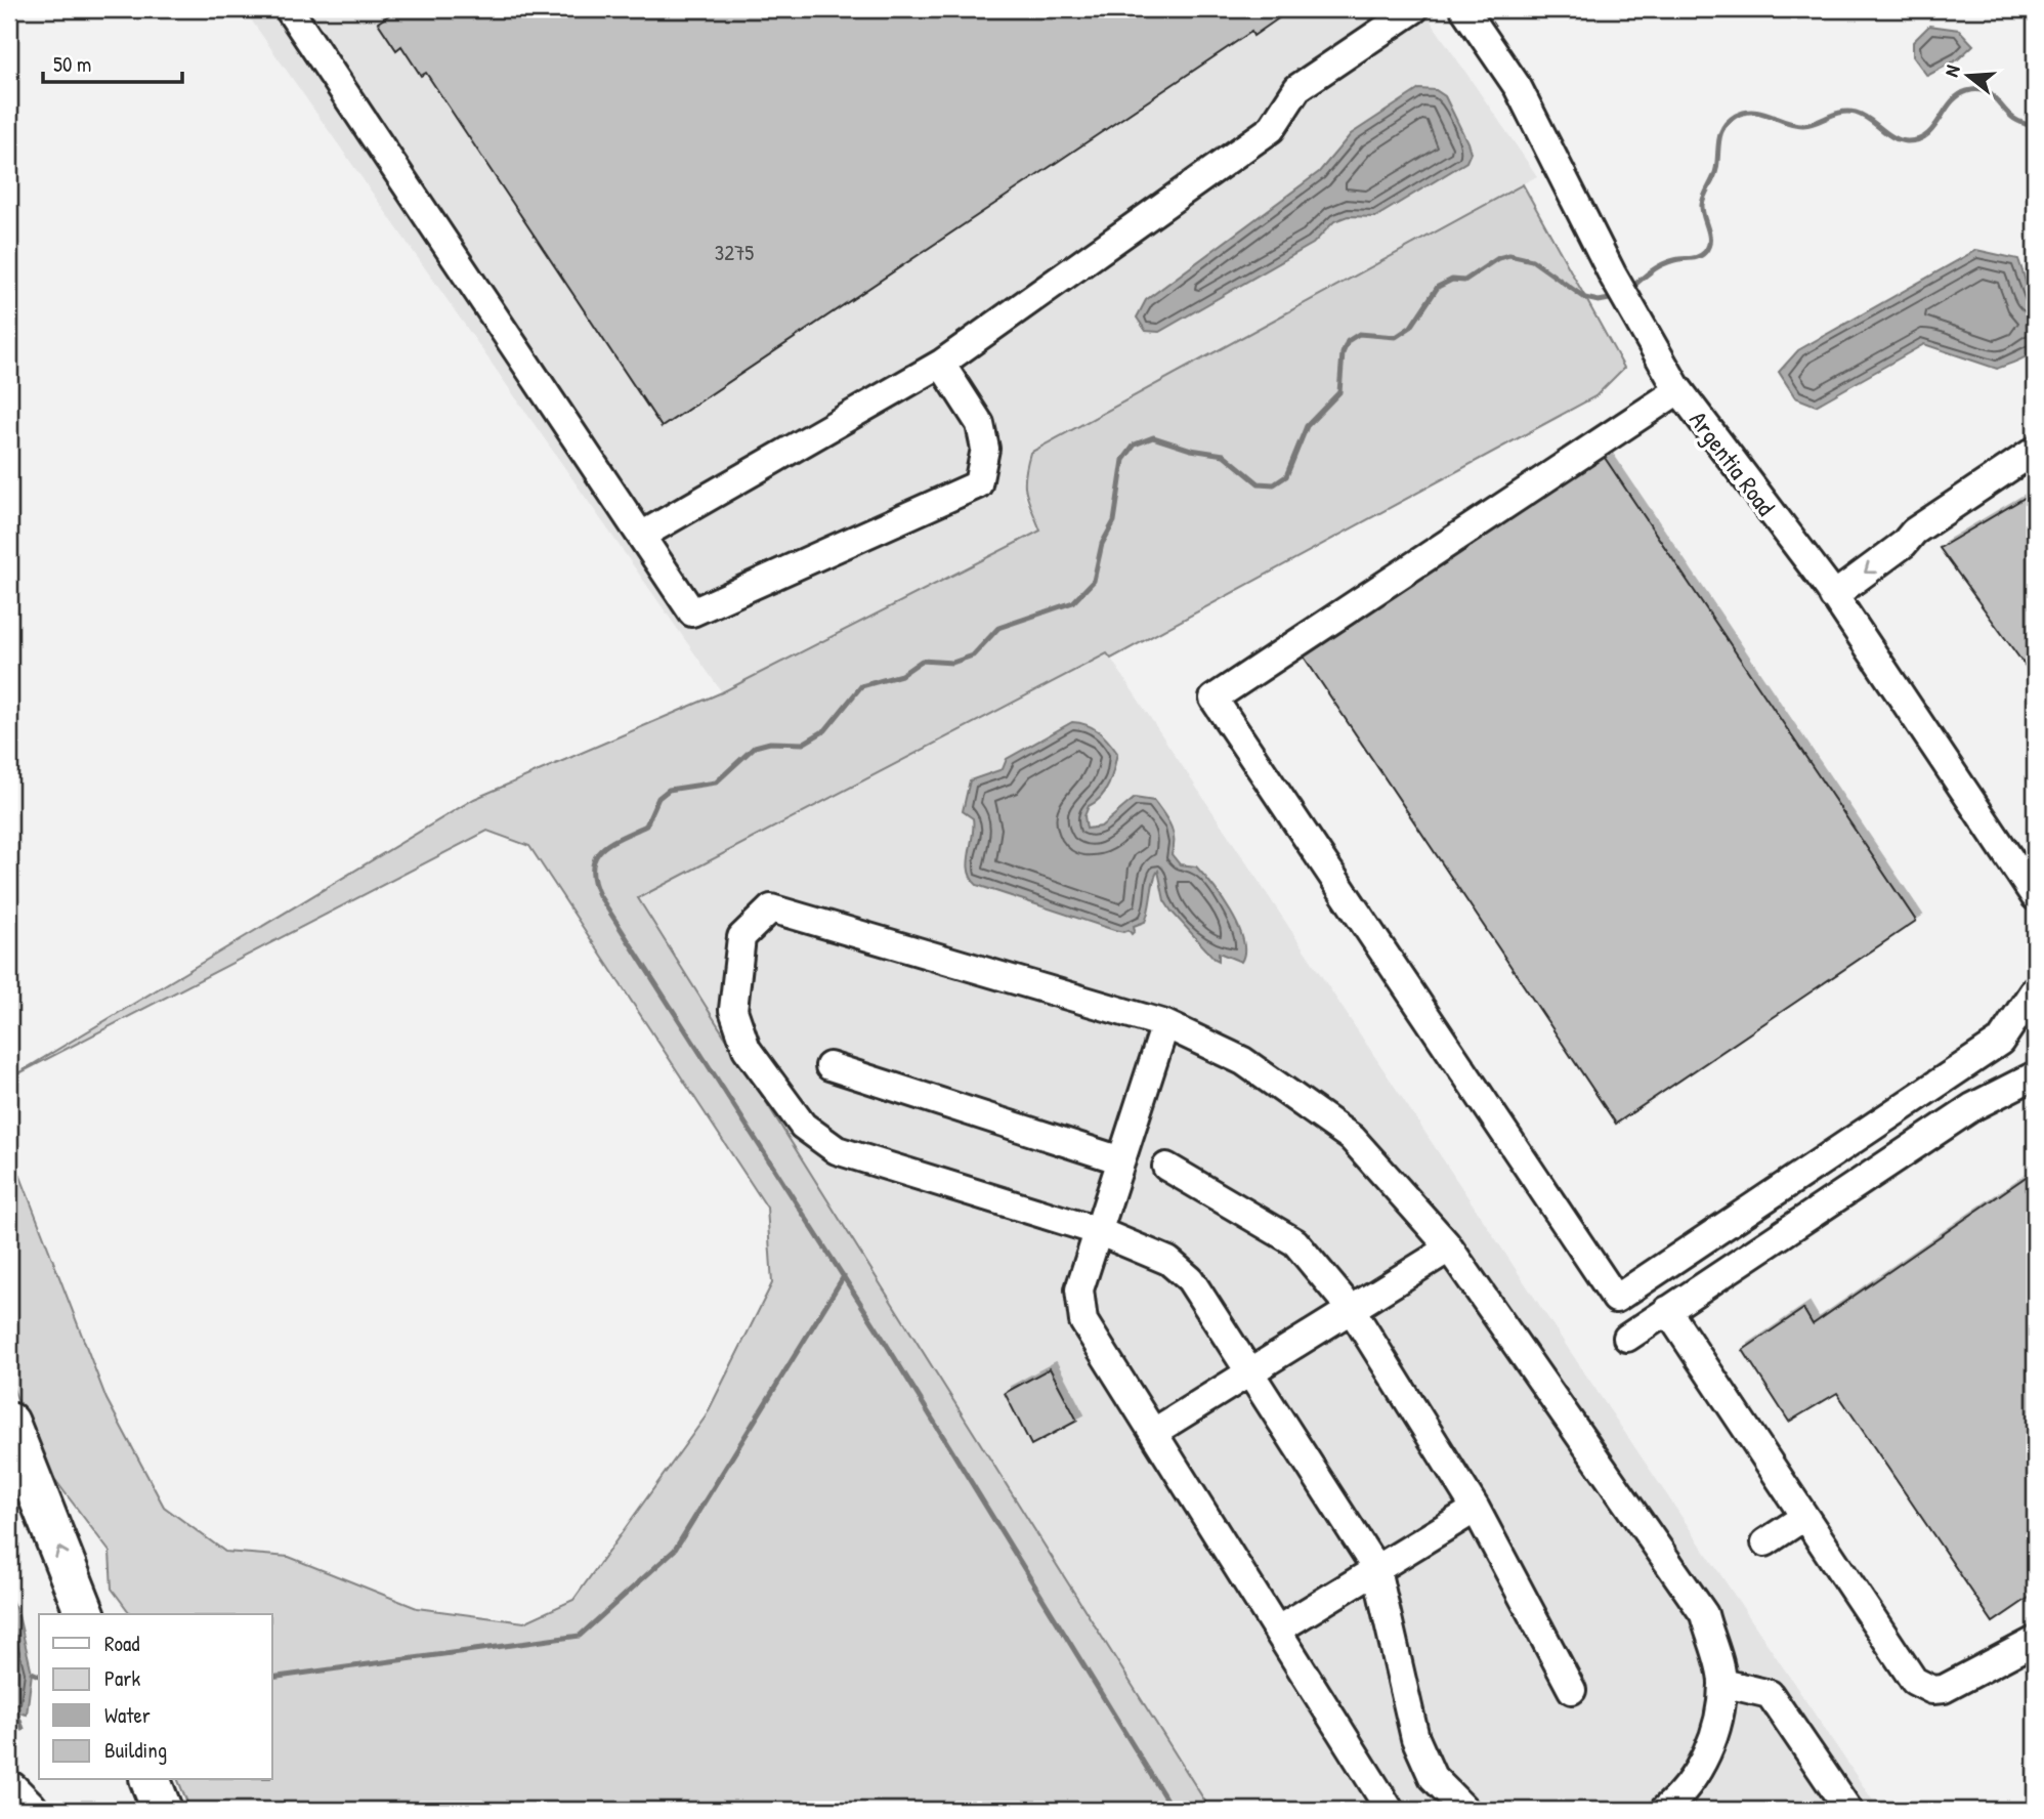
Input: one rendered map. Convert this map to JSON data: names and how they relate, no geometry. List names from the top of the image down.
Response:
{
  "streets": {
    "street": ["Argentia Road"]
  },
  "house_numbers": ["3275"],
  "legend": [
    "Road",
    "Park",
    "Water",
    "Building"
  ],
  "scale_bar": "50 m",
  "north": "left"
}
